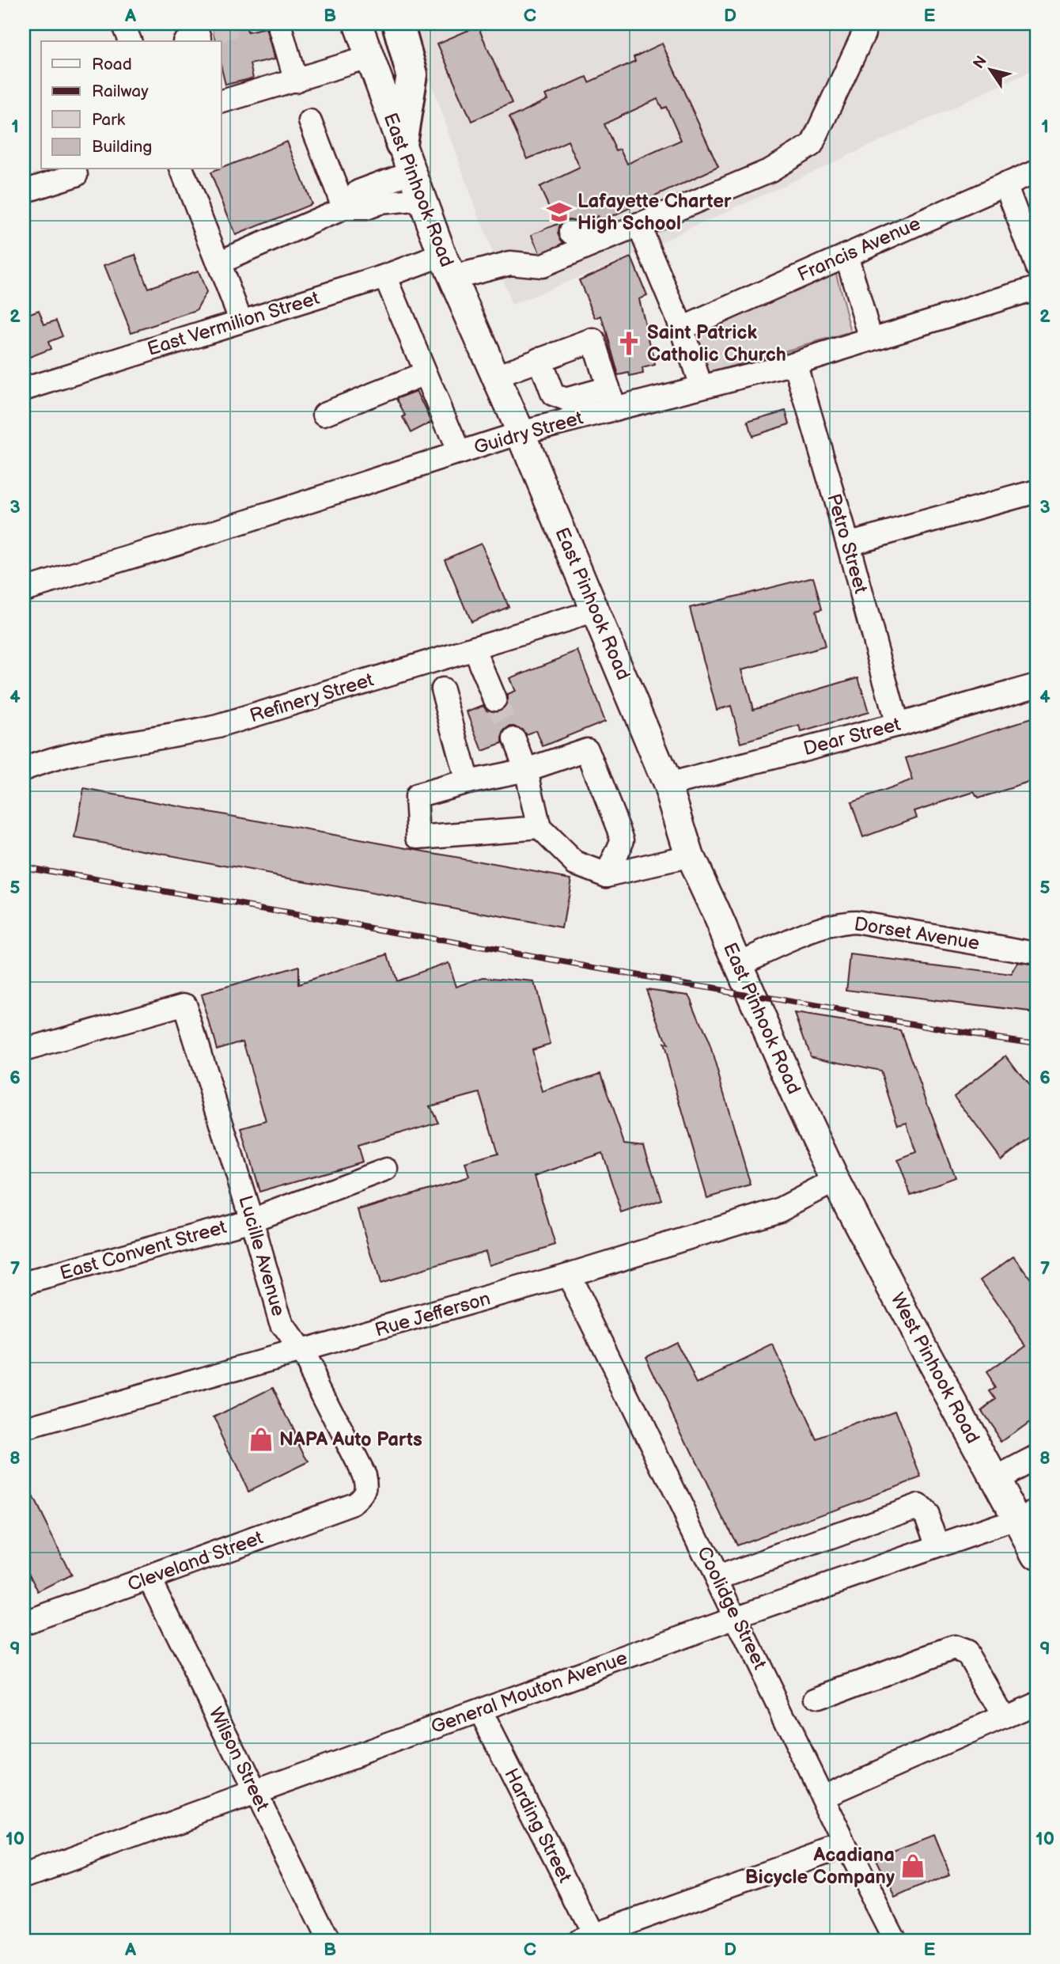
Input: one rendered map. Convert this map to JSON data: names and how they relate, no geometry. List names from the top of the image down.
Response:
{
  "streets": {
    "main road": ["East Pinhook Road", "West Pinhook Road"],
    "street": [
      "Francis Avenue",
      "East Vermilion Street",
      "Guidry Street",
      "Petro Street",
      "Refinery Street",
      "Dear Street",
      "Dorset Avenue",
      "East Convent Street",
      "Lucille Avenue",
      "Rue Jefferson",
      "Cleveland Street",
      "Coolidge Street",
      "General Mouton Avenue",
      "Wilson Street",
      "Harding Street"
    ]
  },
  "crossings": [
    ["East Pinhook Road", "East Vermilion Street"],
    ["East Pinhook Road", "Guidry Street"],
    ["East Pinhook Road", "Refinery Street"],
    ["East Pinhook Road", "Dear Street"],
    ["East Pinhook Road", "Dorset Avenue"],
    ["East Pinhook Road", "Rue Jefferson"],
    ["East Pinhook Road", "West Pinhook Road"],
    ["Guidry Street", "Petro Street"],
    ["Petro Street", "Dear Street"],
    ["East Convent Street", "Lucille Avenue"],
    ["Lucille Avenue", "Rue Jefferson"],
    ["Lucille Avenue", "Cleveland Street"],
    ["Rue Jefferson", "West Pinhook Road"],
    ["Rue Jefferson", "Coolidge Street"],
    ["West Pinhook Road", "General Mouton Avenue"],
    ["Cleveland Street", "Wilson Street"],
    ["Coolidge Street", "General Mouton Avenue"],
    ["General Mouton Avenue", "Wilson Street"],
    ["General Mouton Avenue", "Harding Street"]
  ],
  "places": {
    "school or university": ["Lafayette Charter High School"],
    "church": ["Saint Patrick Catholic Church"],
    "shop": ["NAPA Auto Parts", "Acadiana Bicycle Company"]
  },
  "legend": [
    "Road",
    "Railway",
    "Park",
    "Building"
  ],
  "north": "top left",
  "grid": {
    "columns": [
      "A",
      "B",
      "C",
      "D",
      "E"
    ],
    "rows": [
      "1",
      "2",
      "3",
      "4",
      "5",
      "6",
      "7",
      "8",
      "9",
      "10"
    ]
  }
}
